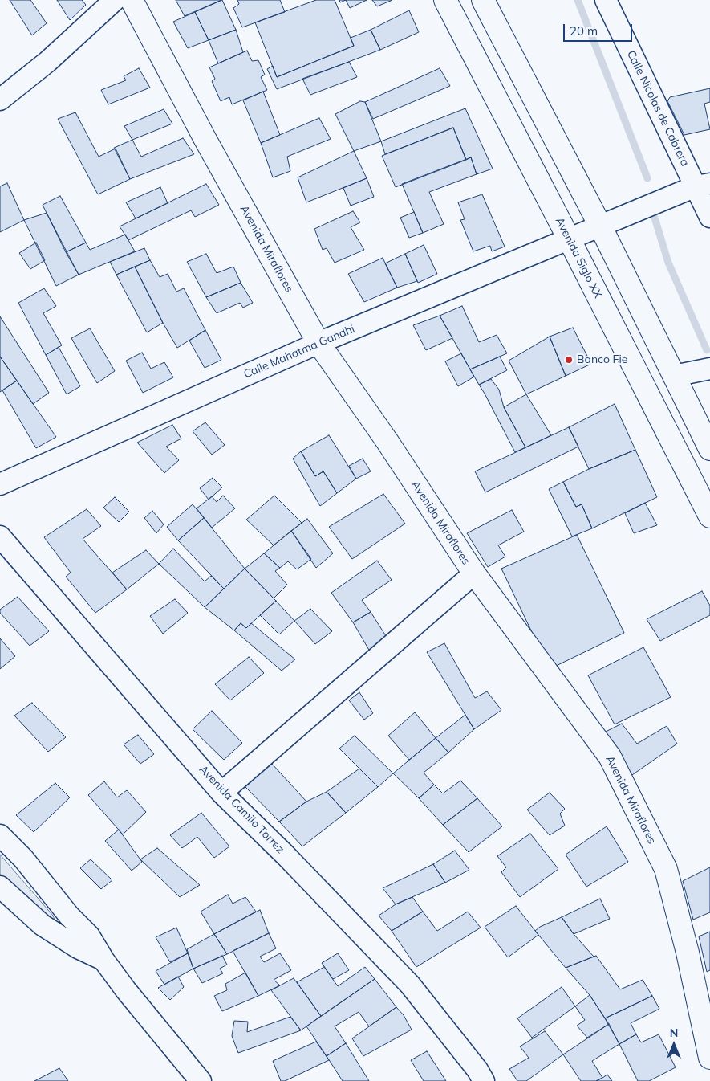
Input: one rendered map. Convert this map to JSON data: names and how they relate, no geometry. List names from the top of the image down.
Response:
{
  "streets": {
    "main road": ["Avenida Miraflores", "Avenida Siglo XX"],
    "street": ["Calle Nicolas de Cabrera", "Calle Mahatma Gandhi", "Avenida Camilo Torrez"]
  },
  "crossings": [
    ["Calle Nicolas de Cabrera", "Calle Mahatma Gandhi"],
    ["Avenida Miraflores", "Calle Mahatma Gandhi"],
    ["Avenida Siglo XX", "Calle Mahatma Gandhi"]
  ],
  "places": ["Banco Fie"],
  "scale_bar": "20 m",
  "north": "top"
}
